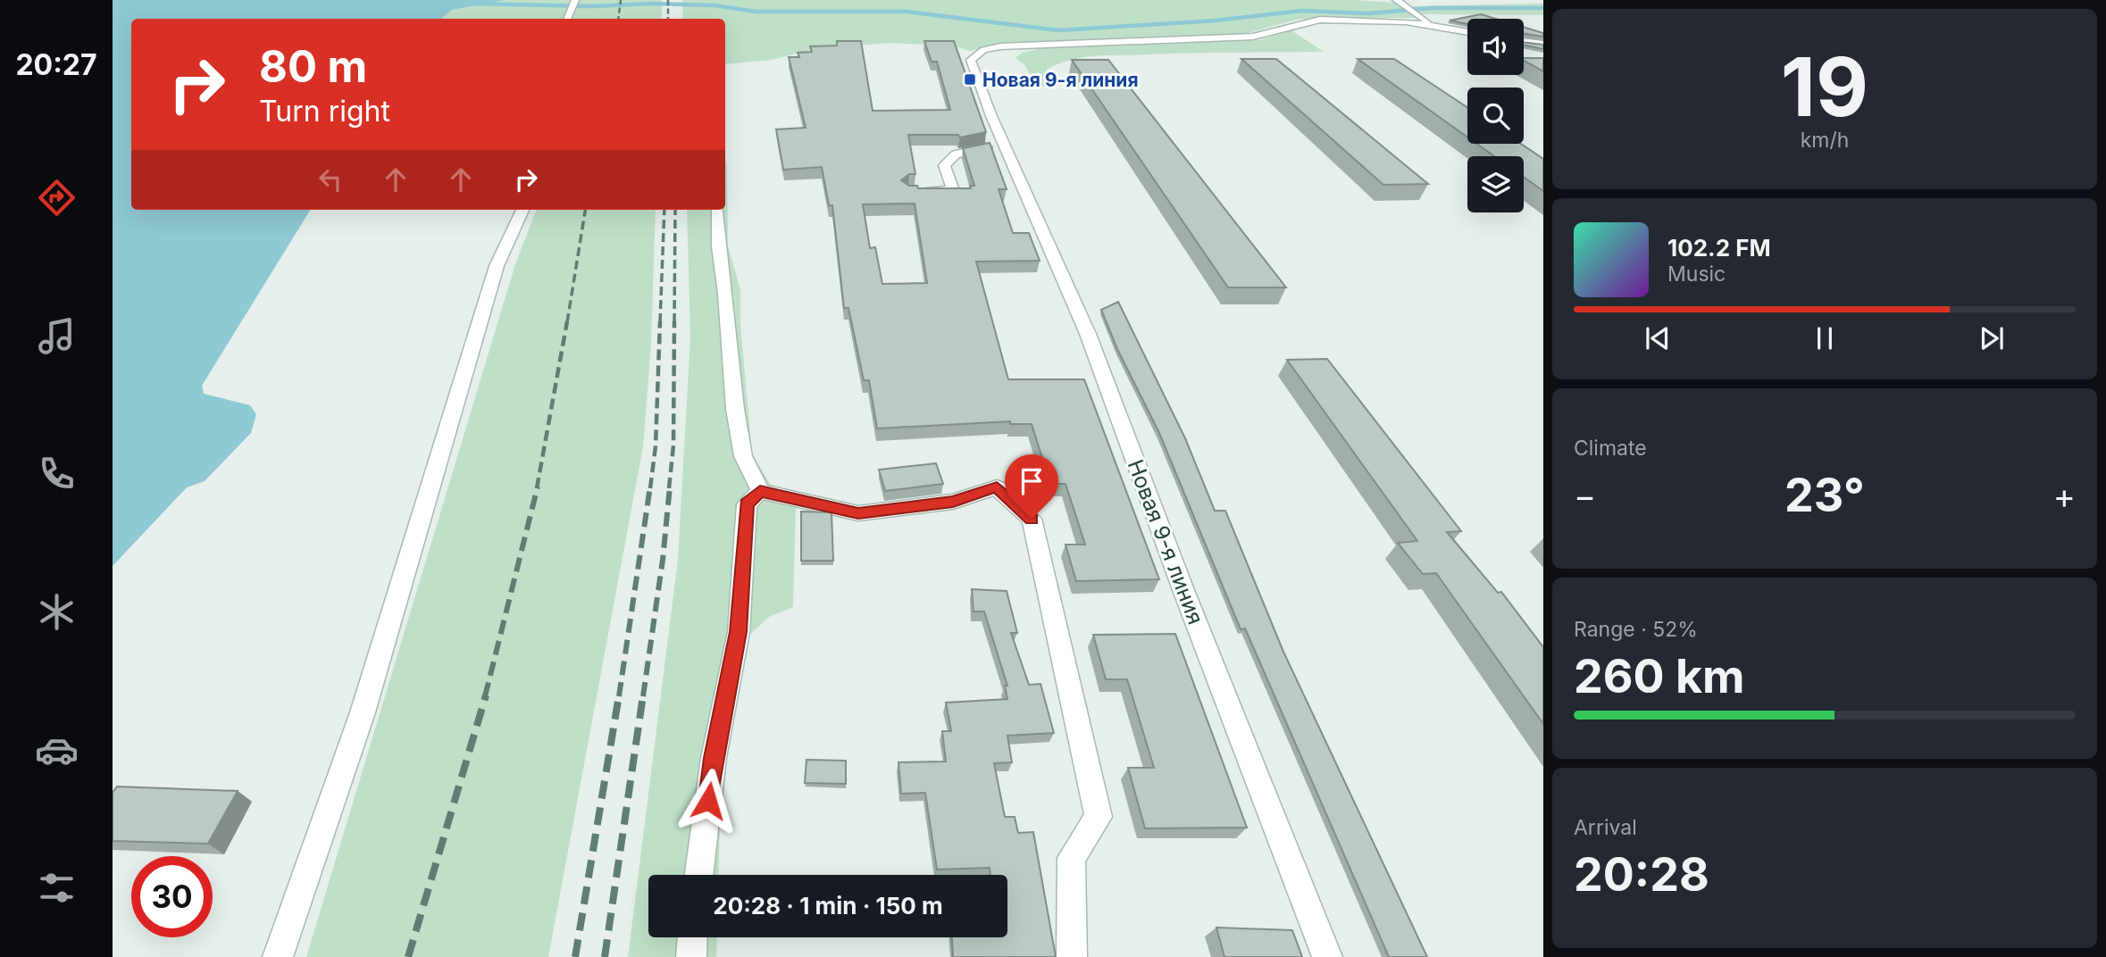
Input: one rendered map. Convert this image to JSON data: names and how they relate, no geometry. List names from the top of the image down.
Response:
{
  "streets": {
    "street": ["Новая 9-я линия"]
  },
  "places": {
    "transit": ["Новая 9-я линия"]
  },
  "page": {
    "tabs": "20:27",
    "tile": [
      ["19", "km/h"],
      "Climate",
      ["Range · 52%", "260 km"],
      ["Arrival", "20:28"]
    ],
    "turn": ["80 m", "Turn right"],
    "song": ["102.2 FM", "Music"],
    "heat": ["−", "23°", "+"],
    "limit": "30",
    "trip": "20:28 · 1 min · 150 m"
  }
}
